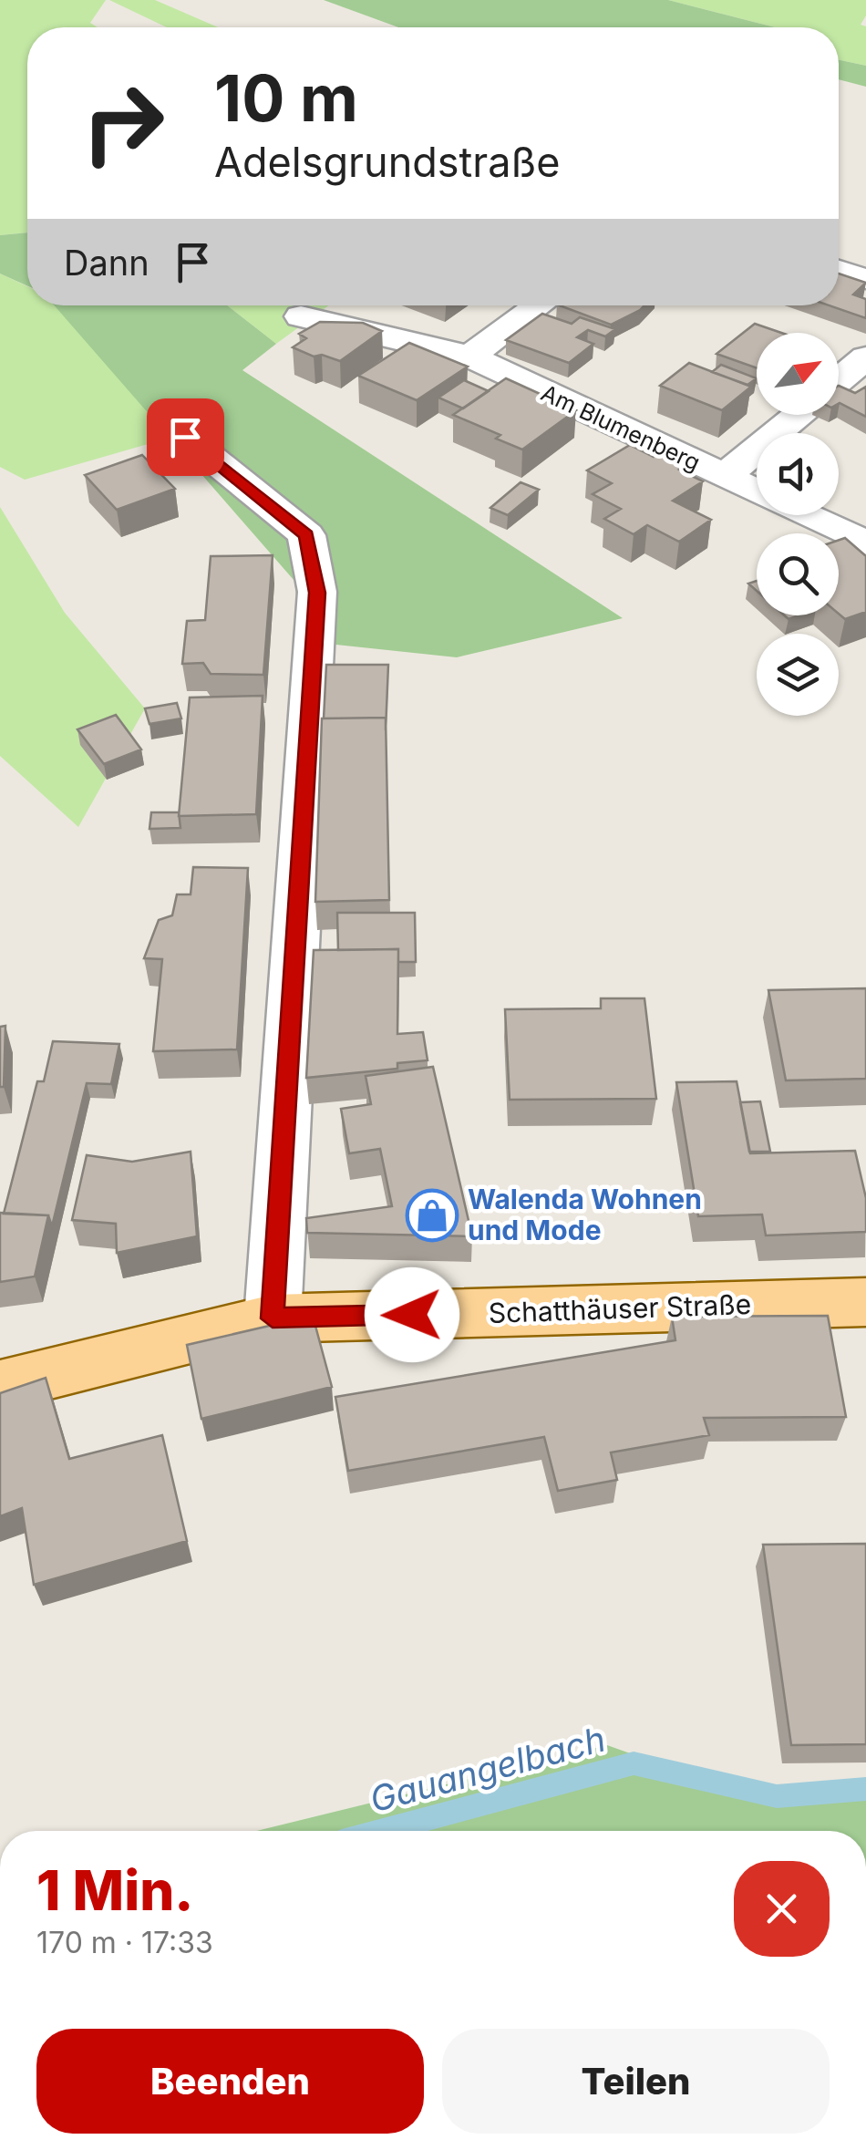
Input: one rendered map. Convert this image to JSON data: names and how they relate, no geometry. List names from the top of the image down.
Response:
{
  "streets": {
    "main road": ["Schatthäuser Straße"],
    "street": ["Am Blumenberg"]
  },
  "water": ["Gauangelbach"],
  "places": {
    "shop": ["Walenda Wohnen und Mode"]
  },
  "north": "top right",
  "page": {
    "turn": ["10 m", "Adelsgrundstraße"],
    "then": "Dann",
    "heading": ["1 Min.", "170 m · 17:33"],
    "buttons": ["Beenden", "Teilen"]
  }
}
